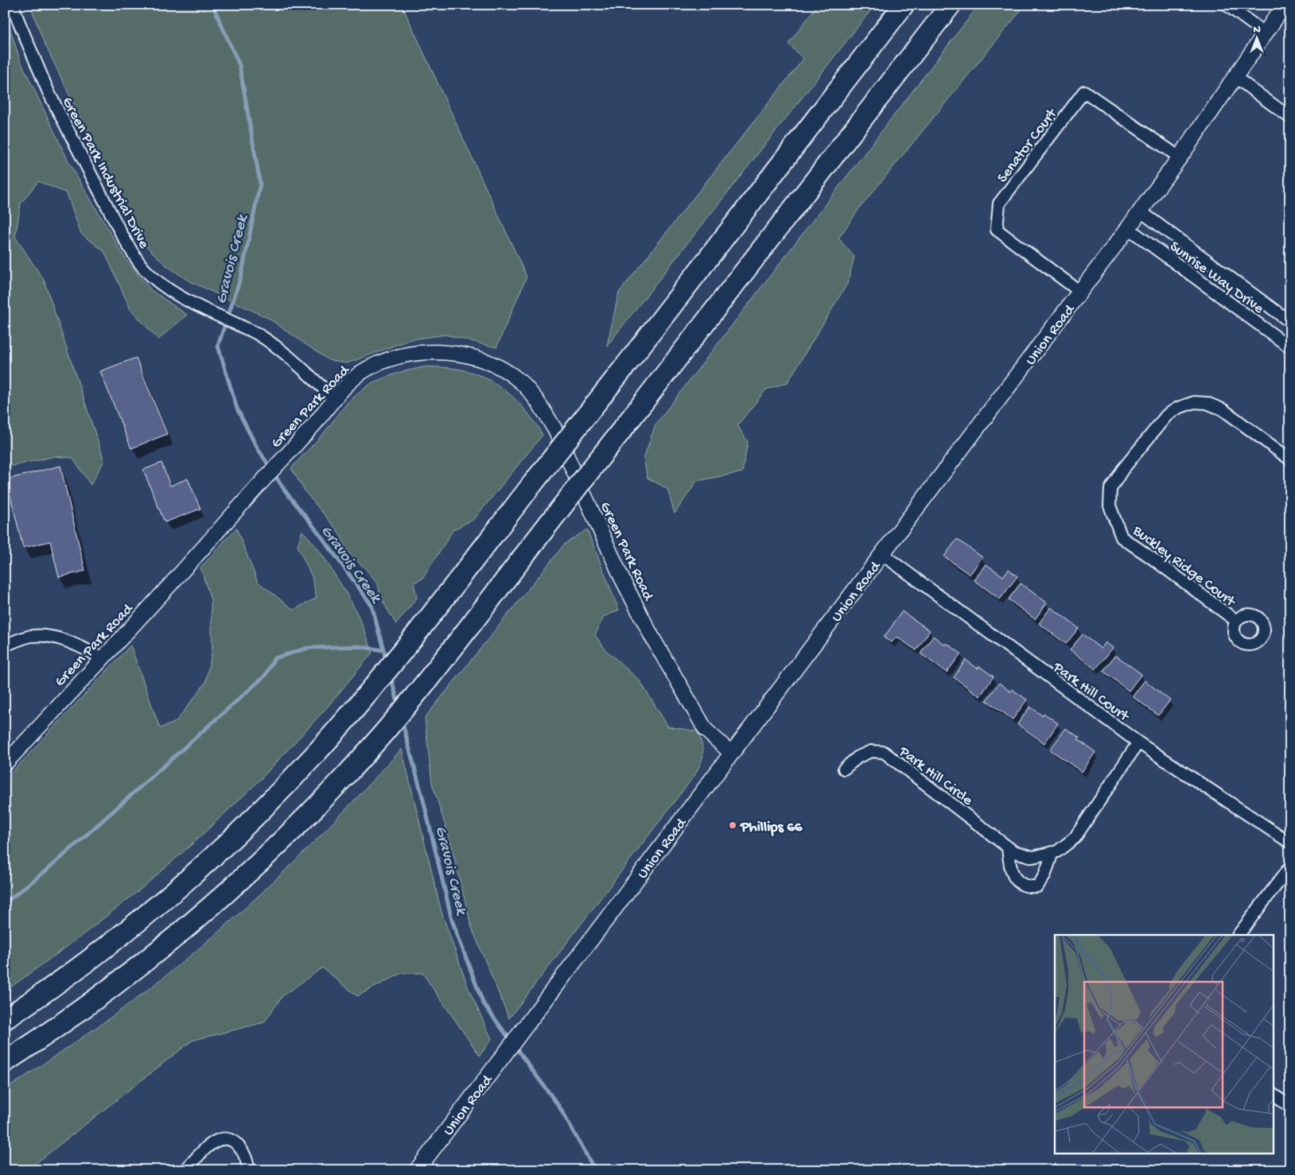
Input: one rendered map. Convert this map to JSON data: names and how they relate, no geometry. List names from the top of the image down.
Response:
{
  "streets": {
    "main road": ["Union Road"],
    "street": [
      "Senator Court",
      "Green Park Industrial Drive",
      "Sunrise Way Drive",
      "Green Park Road",
      "Buckley Ridge Court",
      "Park Hill Court",
      "Park Hill Circle"
    ]
  },
  "crossings": [
    ["Senator Court", "Union Road"],
    ["Green Park Industrial Drive", "Green Park Road"],
    ["Sunrise Way Drive", "Union Road"],
    ["Union Road", "Green Park Road"],
    ["Union Road", "Park Hill Court"],
    ["Park Hill Court", "Park Hill Circle"]
  ],
  "water": ["Gravois Creek"],
  "places": ["Phillips 66"],
  "north": "top"
}
